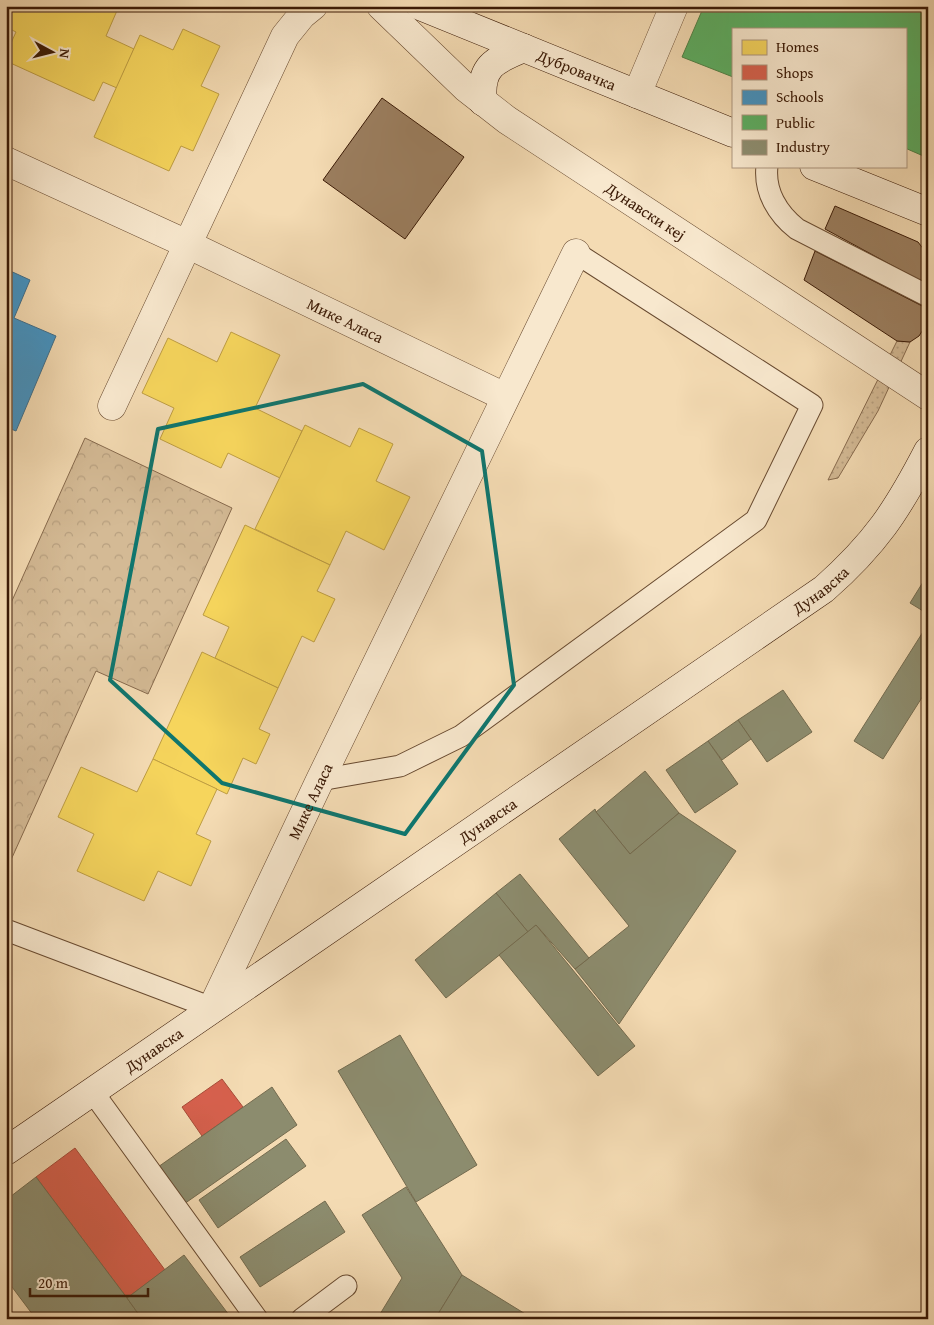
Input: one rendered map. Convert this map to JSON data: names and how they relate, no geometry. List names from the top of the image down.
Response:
{
  "streets": {
    "street": [
      "Дубровачка",
      "Дунавски кеј",
      "Мике Аласа",
      "Дунавска"
    ]
  },
  "crossings": [
    ["Мике Аласа", "Дунавска"]
  ],
  "legend": [
    "Homes",
    "Shops",
    "Schools",
    "Public",
    "Industry"
  ],
  "scale_bar": "20 m",
  "north": "right"
}
